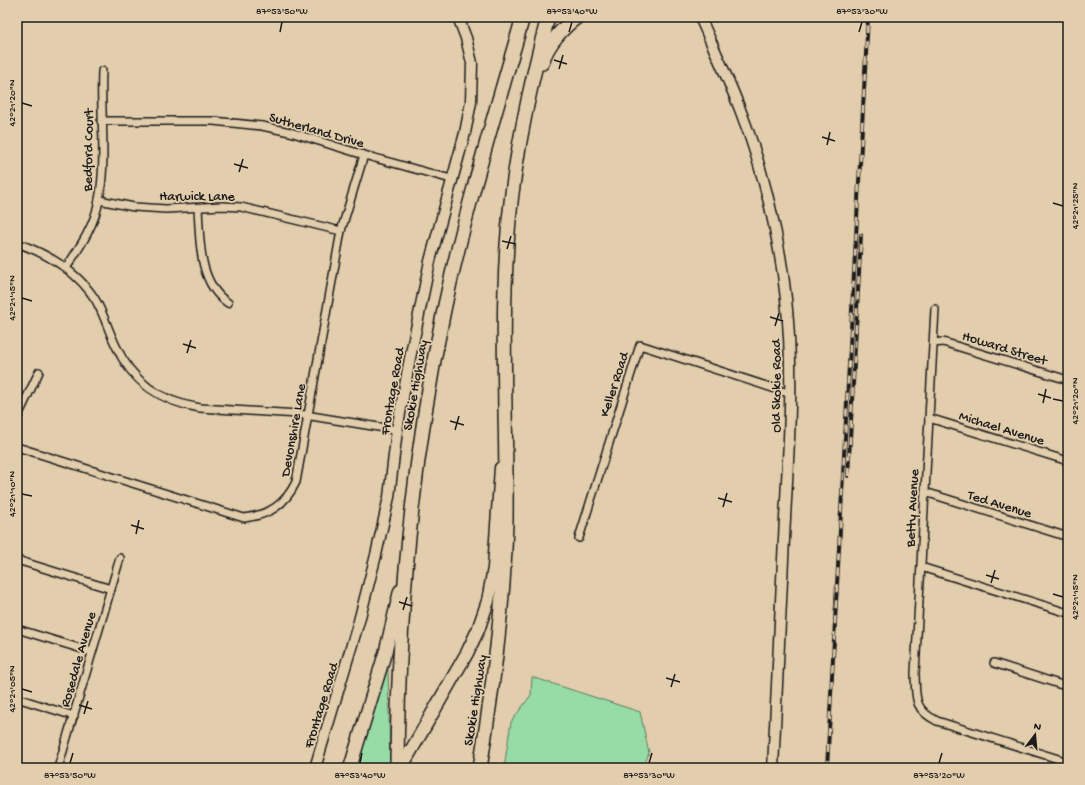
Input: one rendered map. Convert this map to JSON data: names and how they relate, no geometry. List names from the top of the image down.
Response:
{
  "streets": {
    "highway": ["Skokie Highway"],
    "street": [
      "Sutherland Drive",
      "Bedford Court",
      "Harwick Lane",
      "Howard Street",
      "Keller Road",
      "Old Skokie Road",
      "Frontage Road",
      "Michael Avenue",
      "Devonshire Lane",
      "Ted Avenue",
      "Betty Avenue",
      "Rosedale Avenue"
    ]
  },
  "crossings": [
    ["Sutherland Drive", "Bedford Court"],
    ["Sutherland Drive", "Frontage Road"],
    ["Sutherland Drive", "Devonshire Lane"],
    ["Bedford Court", "Harwick Lane"],
    ["Harwick Lane", "Devonshire Lane"],
    ["Howard Street", "Betty Avenue"],
    ["Keller Road", "Old Skokie Road"],
    ["Michael Avenue", "Betty Avenue"],
    ["Ted Avenue", "Betty Avenue"]
  ],
  "north": "top",
  "coordinates": [
    "87°53'50\"W",
    "87°53'40\"W",
    "87°53'30\"W",
    "42°21'20\"N",
    "42°21'25\"N",
    "42°21'15\"N",
    "42°21'10\"N",
    "42°21'05\"N",
    "87°53'20\"W"
  ]
}
